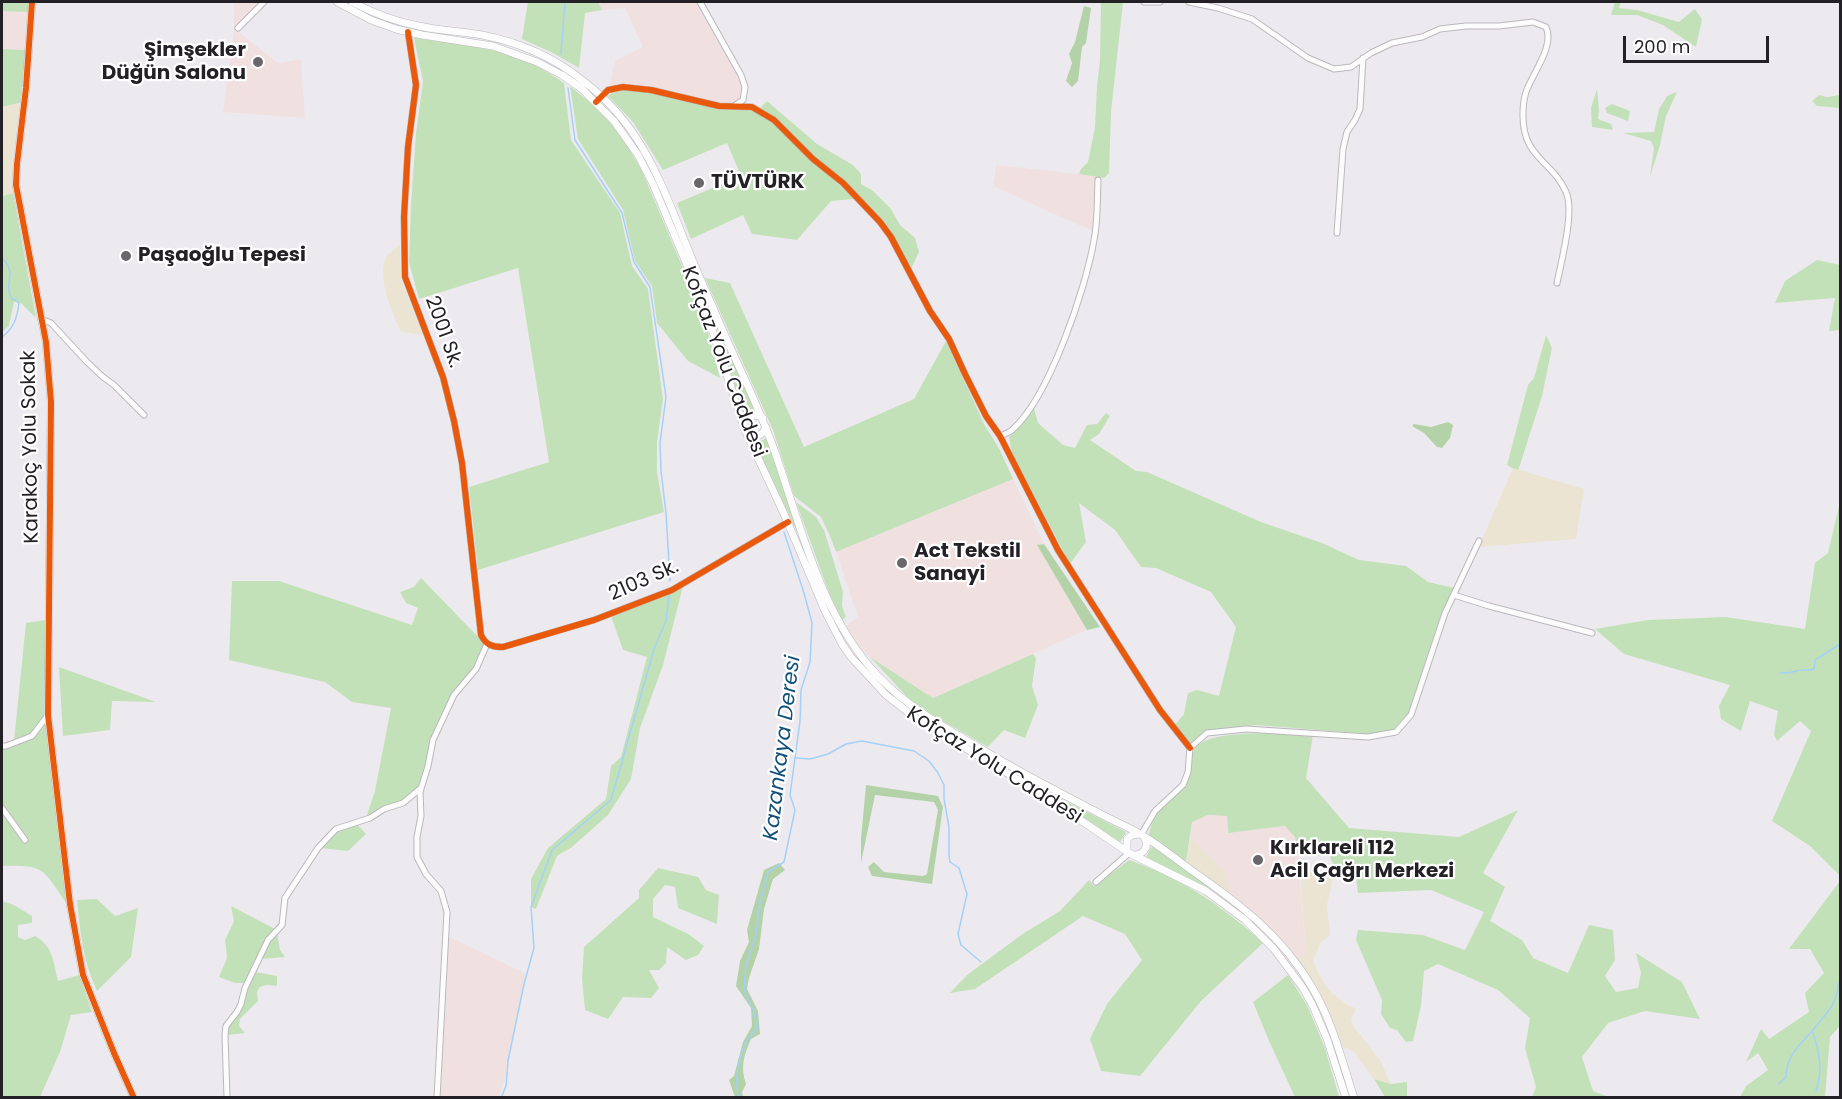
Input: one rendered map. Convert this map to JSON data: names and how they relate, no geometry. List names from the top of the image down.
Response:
{
  "streets": {
    "main road": ["Kofçaz Yolu Caddesi", "Karakoç Yolu Sokak"],
    "street": ["2001 Sk.", "2103 Sk."]
  },
  "crossings": [
    ["2001 Sk.", "Kofçaz Yolu Caddesi"],
    ["2001 Sk.", "2103 Sk."],
    ["Kofçaz Yolu Caddesi", "2103 Sk."]
  ],
  "water": ["Kazankaya Deresi"],
  "places": [
    "Şimşekler Düğün Salonu",
    "TÜVTÜRK",
    "Paşaoğlu Tepesi",
    "Act Tekstil Sanayi",
    "Kırklareli 112 Acil Çağrı Merkezi"
  ],
  "scale_bar": "200 m"
}
